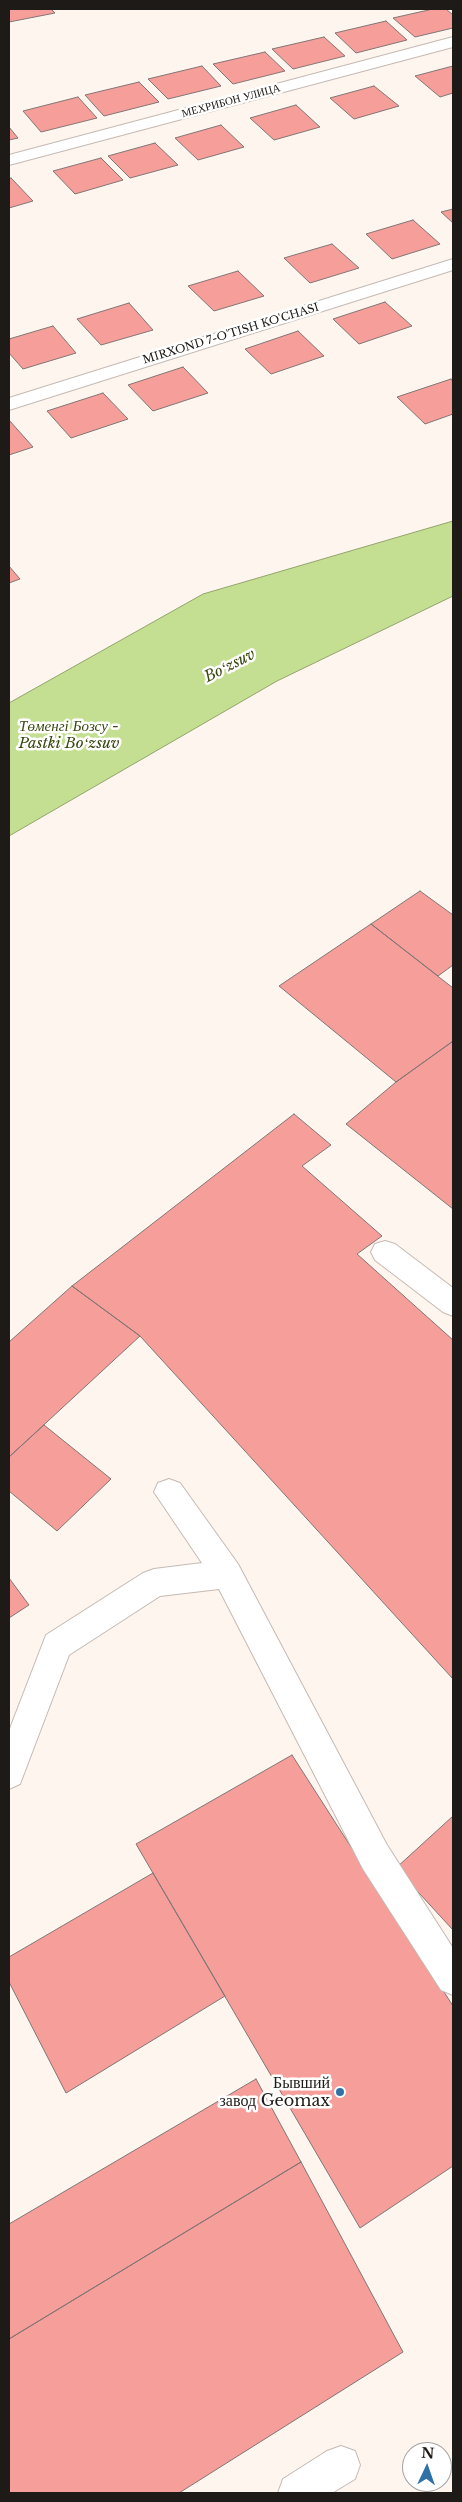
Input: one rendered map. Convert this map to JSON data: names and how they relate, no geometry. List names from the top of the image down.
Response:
{
  "streets": {
    "street": ["МЕХРИБОН УЛИЦА", "MIRXOND 7-O'TISH KO'CHASI"]
  },
  "water": ["Boʻzsuv", "Төменгі Бозсу - Pastki Boʻzsuv"],
  "places": ["Бывший завод Geomax"],
  "north": "top"
}
